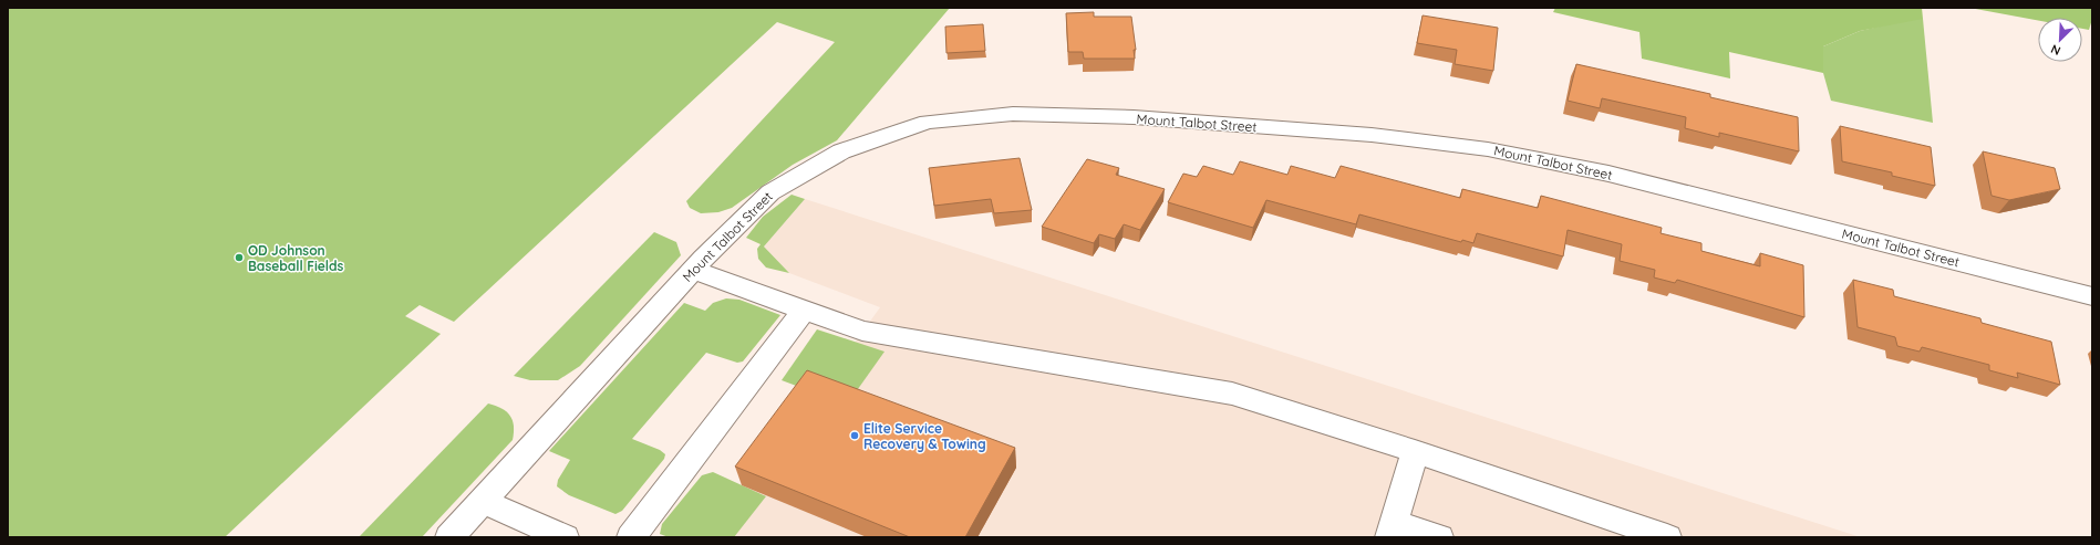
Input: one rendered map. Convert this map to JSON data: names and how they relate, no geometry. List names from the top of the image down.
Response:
{
  "streets": {
    "street": ["Mount Talbot Street"]
  },
  "places": ["OD Johnson Baseball Fields", "Elite Service Recovery & Towing"],
  "north": "bottom left"
}
